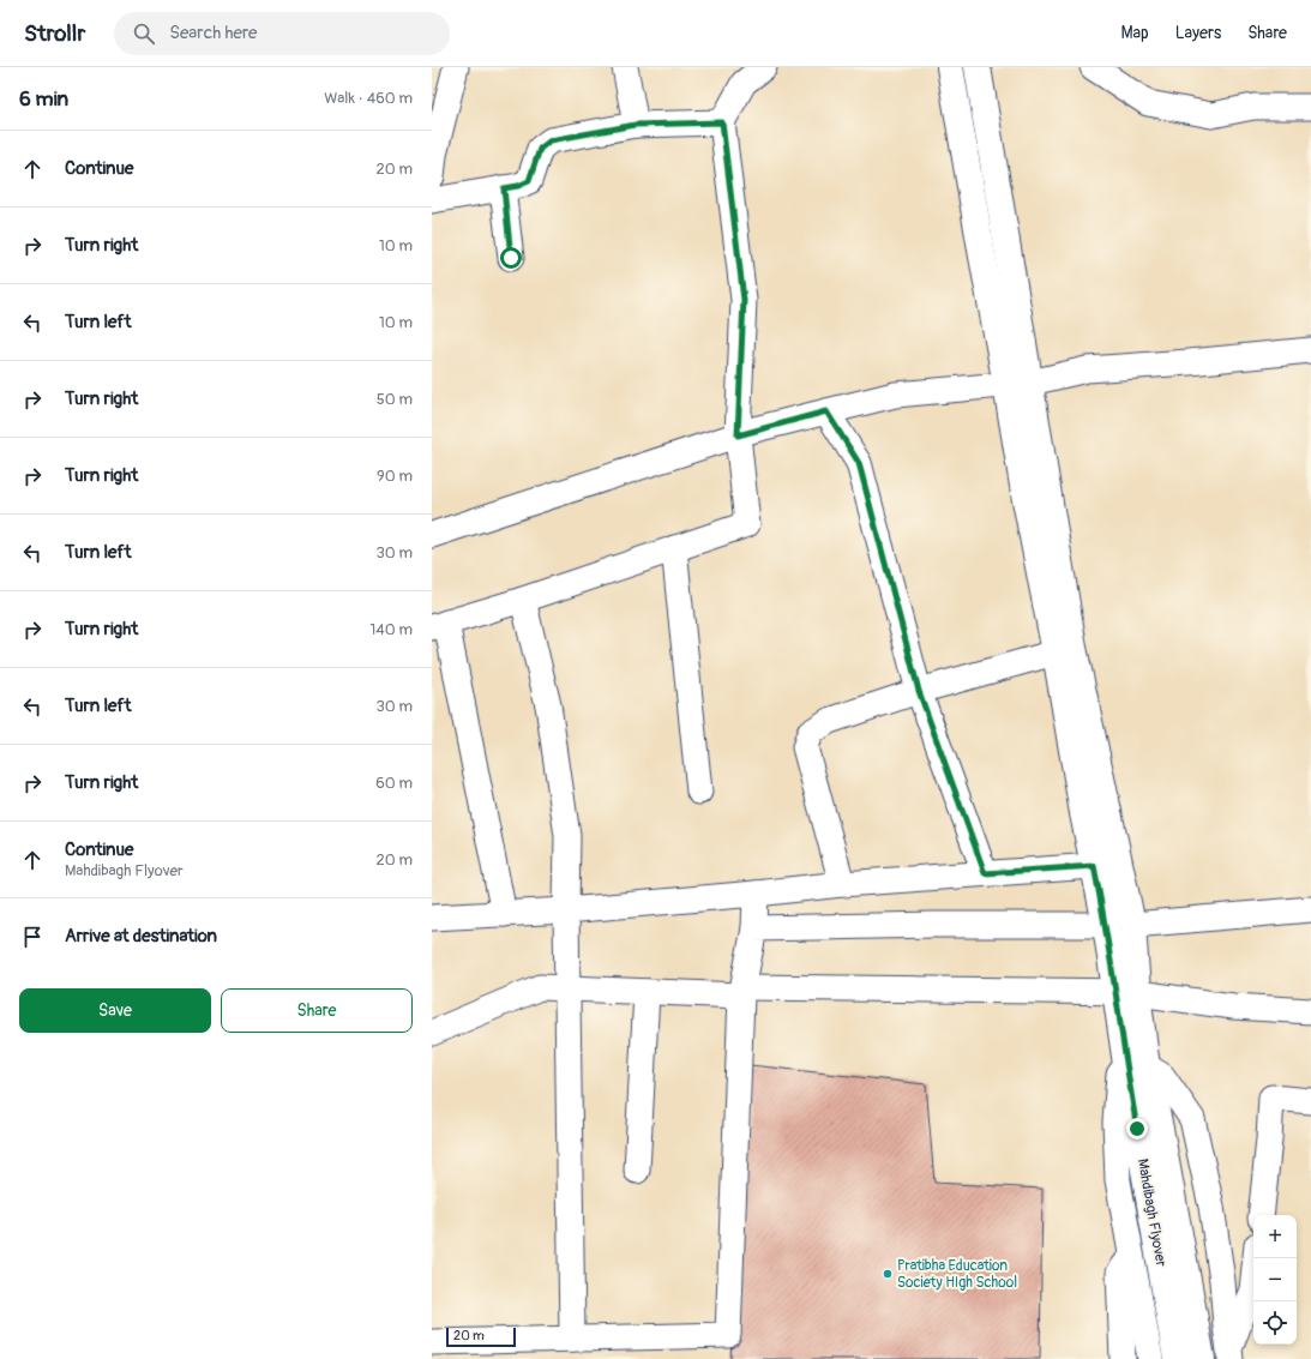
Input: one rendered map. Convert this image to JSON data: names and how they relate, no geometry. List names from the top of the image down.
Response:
{
  "streets": {
    "main road": ["Mahdibagh Flyover"]
  },
  "places": ["Pratibha Education Society HIgh School"],
  "scale_bar": "20 m",
  "page": {
    "header": "Strollr",
    "search": "Search here",
    "nav": ["Map", "Layers", "Share"],
    "heading": ["6 min", "Walk · 460 m"],
    "list": [
      ["Continue", "20 m"],
      ["Turn right", "10 m"],
      ["Turn left", "10 m"],
      ["Turn right", "50 m"],
      ["Turn right", "90 m"],
      ["Turn left", "30 m"],
      ["Turn right", "140 m"],
      ["Turn left", "30 m"],
      ["Turn right", "60 m"],
      ["Continue", "Mahdibagh Flyover", "20 m"],
      "Arrive at destination"
    ],
    "buttons": ["Save", "Share"],
    "map_buttons": ["+", "−"],
    "scale": "20 m"
  }
}
